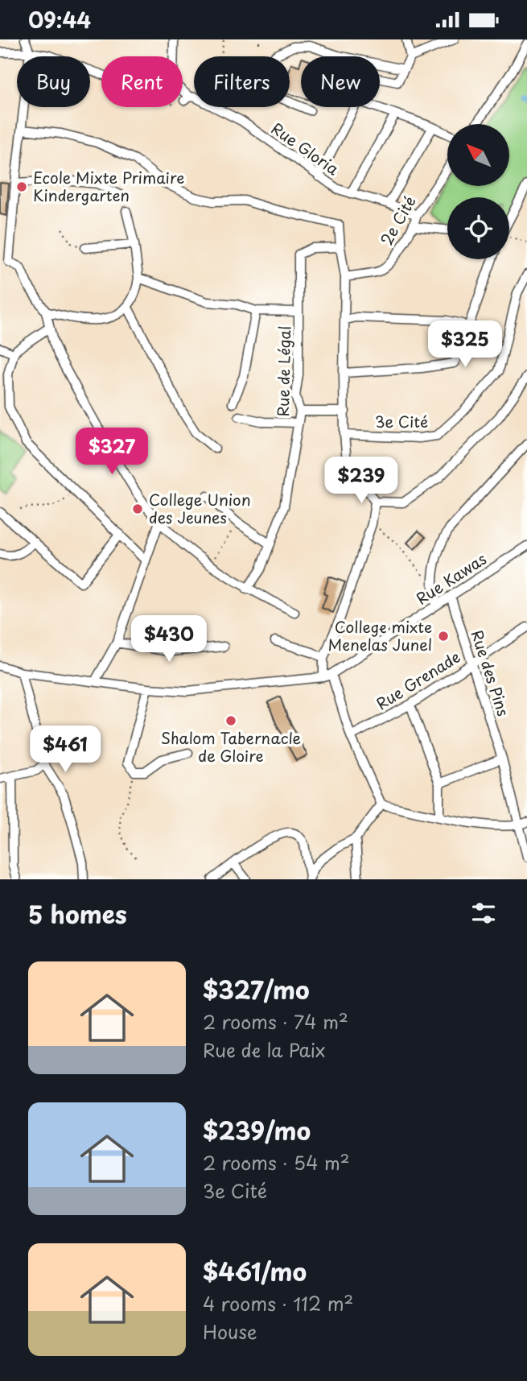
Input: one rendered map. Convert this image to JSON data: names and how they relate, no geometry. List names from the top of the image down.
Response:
{
  "streets": {
    "street": [
      "Rue Gloria",
      "2e Cité",
      "Rue de Légal",
      "3e Cité",
      "Rue Kawas",
      "Rue des Pins",
      "Rue Grenade"
    ]
  },
  "crossings": [
    ["Rue Gloria", "2e Cité"],
    ["Rue Kawas", "Rue des Pins"],
    ["Rue des Pins", "Rue Grenade"]
  ],
  "places": [
    "Ecole Mixte Primaire Kindergarten",
    "College Union des Jeunes",
    "College mixte Menelas Junel",
    "Shalom Tabernacle de Gloire"
  ],
  "north": "top left",
  "page": {
    "status": "09:44",
    "chip": [
      "Buy",
      "Rent",
      "Filters",
      "New"
    ],
    "price": [
      "$325",
      "$327",
      "$239",
      "$430",
      "$461"
    ],
    "heading": "5 homes",
    "list": [
      {
        "name": "$327/mo",
        "note": "2 rooms · 74 m² · Rue de la Paix"
      },
      {
        "name": "$239/mo",
        "note": "2 rooms · 54 m² · 3e Cité"
      },
      {
        "name": "$461/mo",
        "note": "4 rooms · 112 m² · House"
      }
    ]
  }
}
